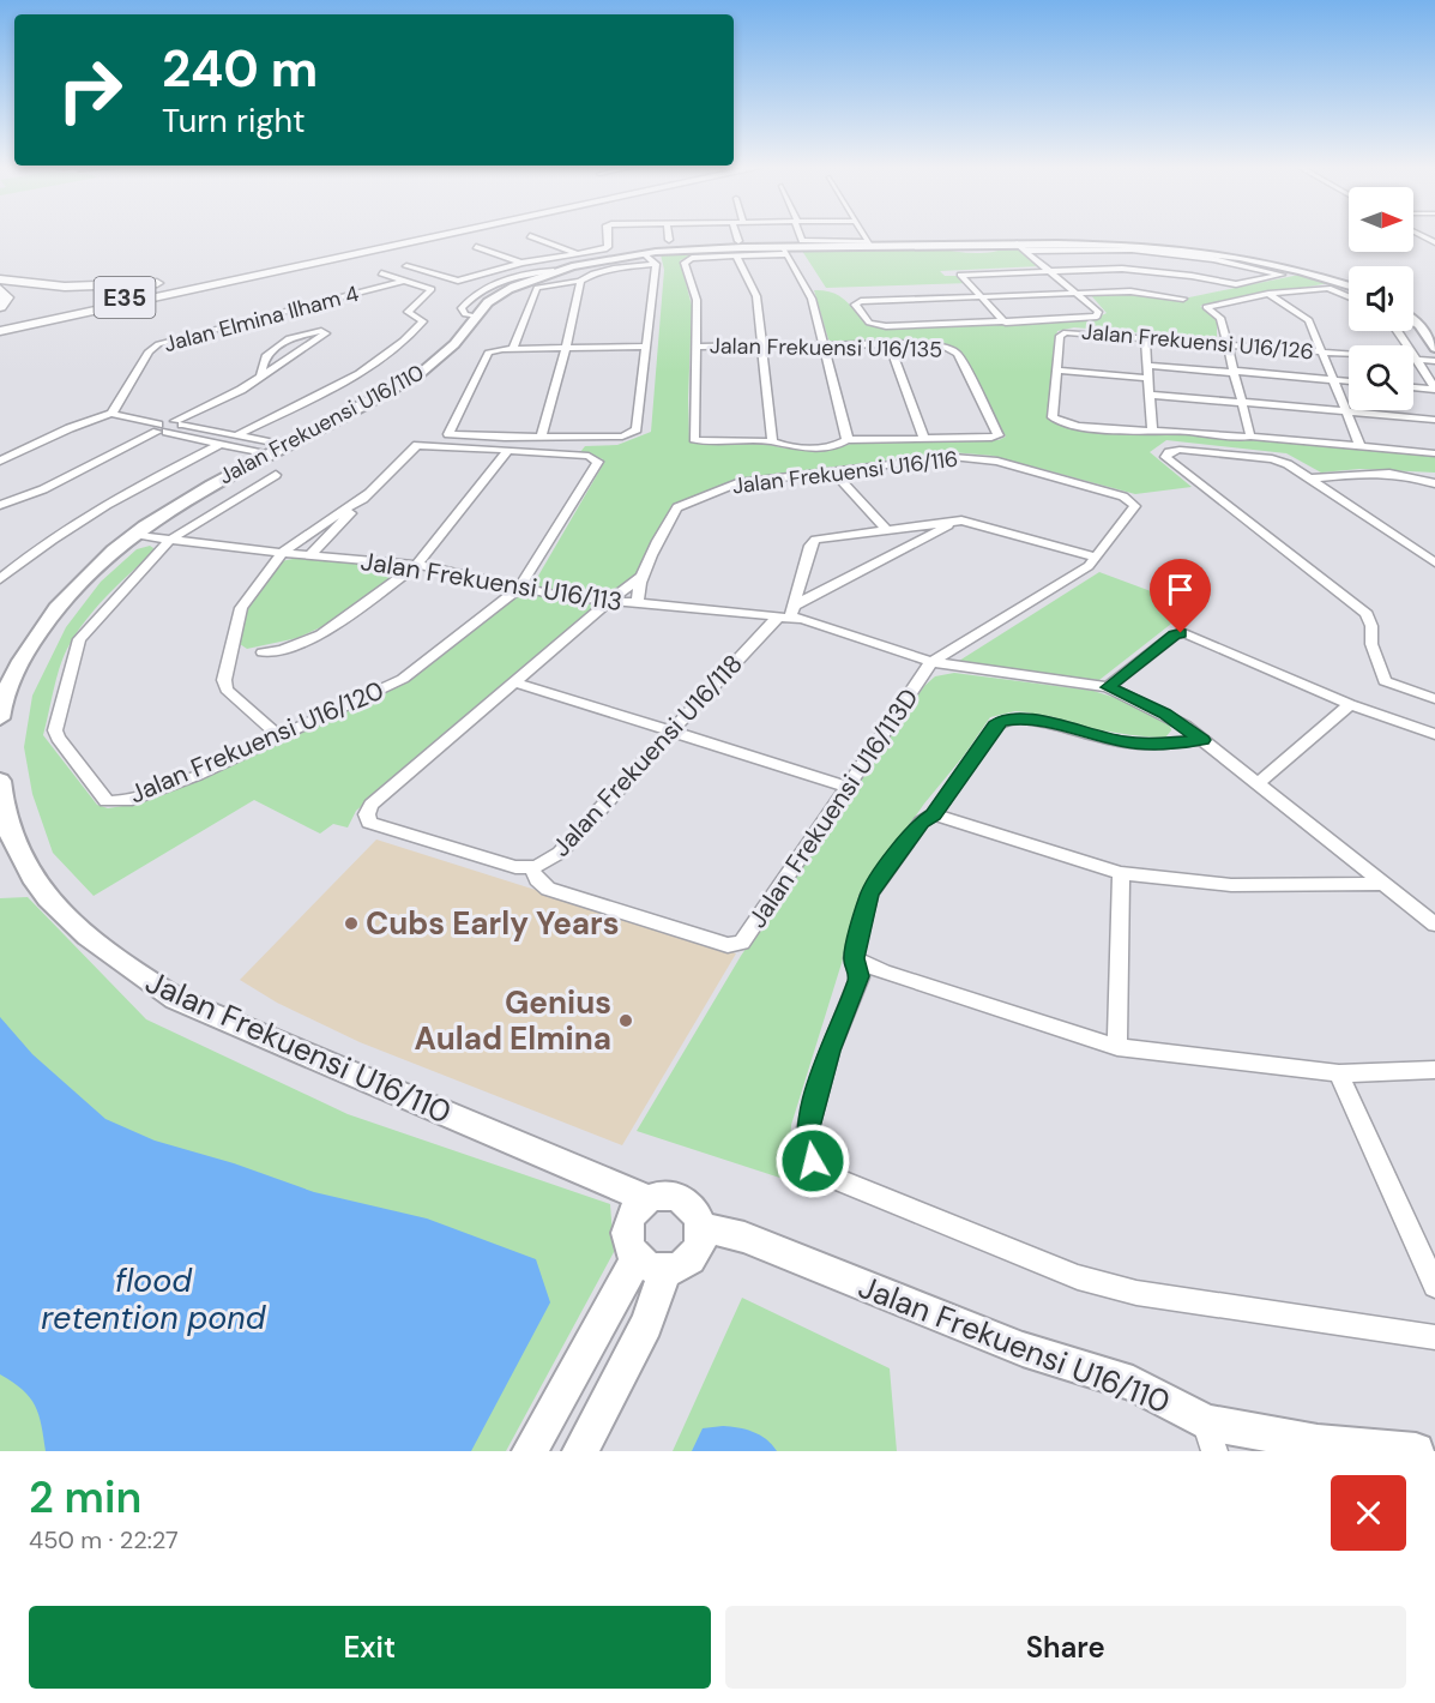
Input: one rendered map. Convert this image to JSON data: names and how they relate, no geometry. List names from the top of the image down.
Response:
{
  "streets": {
    "highway": ["E35"],
    "street": [
      "Jalan Elmina Ilham 4",
      "Jalan Frekuensi U16/126",
      "Jalan Frekuensi U16/135",
      "Jalan Frekuensi U16/110",
      "Jalan Frekuensi U16/116",
      "Jalan Frekuensi U16/113",
      "Jalan Frekuensi U16/120",
      "Jalan Frekuensi U16/118",
      "Jalan Frekuensi U16/113D"
    ]
  },
  "crossings": [
    ["Jalan Frekuensi U16/110", "Jalan Frekuensi U16/113"],
    ["Jalan Frekuensi U16/116", "Jalan Frekuensi U16/118"],
    ["Jalan Frekuensi U16/113", "Jalan Frekuensi U16/120"],
    ["Jalan Frekuensi U16/113", "Jalan Frekuensi U16/118"],
    ["Jalan Frekuensi U16/113", "Jalan Frekuensi U16/113D"],
    ["Jalan Frekuensi U16/118", "Jalan Frekuensi U16/113D"]
  ],
  "water": ["flood retention pond"],
  "places": ["Cubs Early Years", "Genius Aulad Elmina"],
  "north": "right",
  "page": {
    "turn": ["240 m", "Turn right"],
    "heading": ["2 min", "450 m · 22:27"],
    "buttons": ["Exit", "Share"]
  }
}
